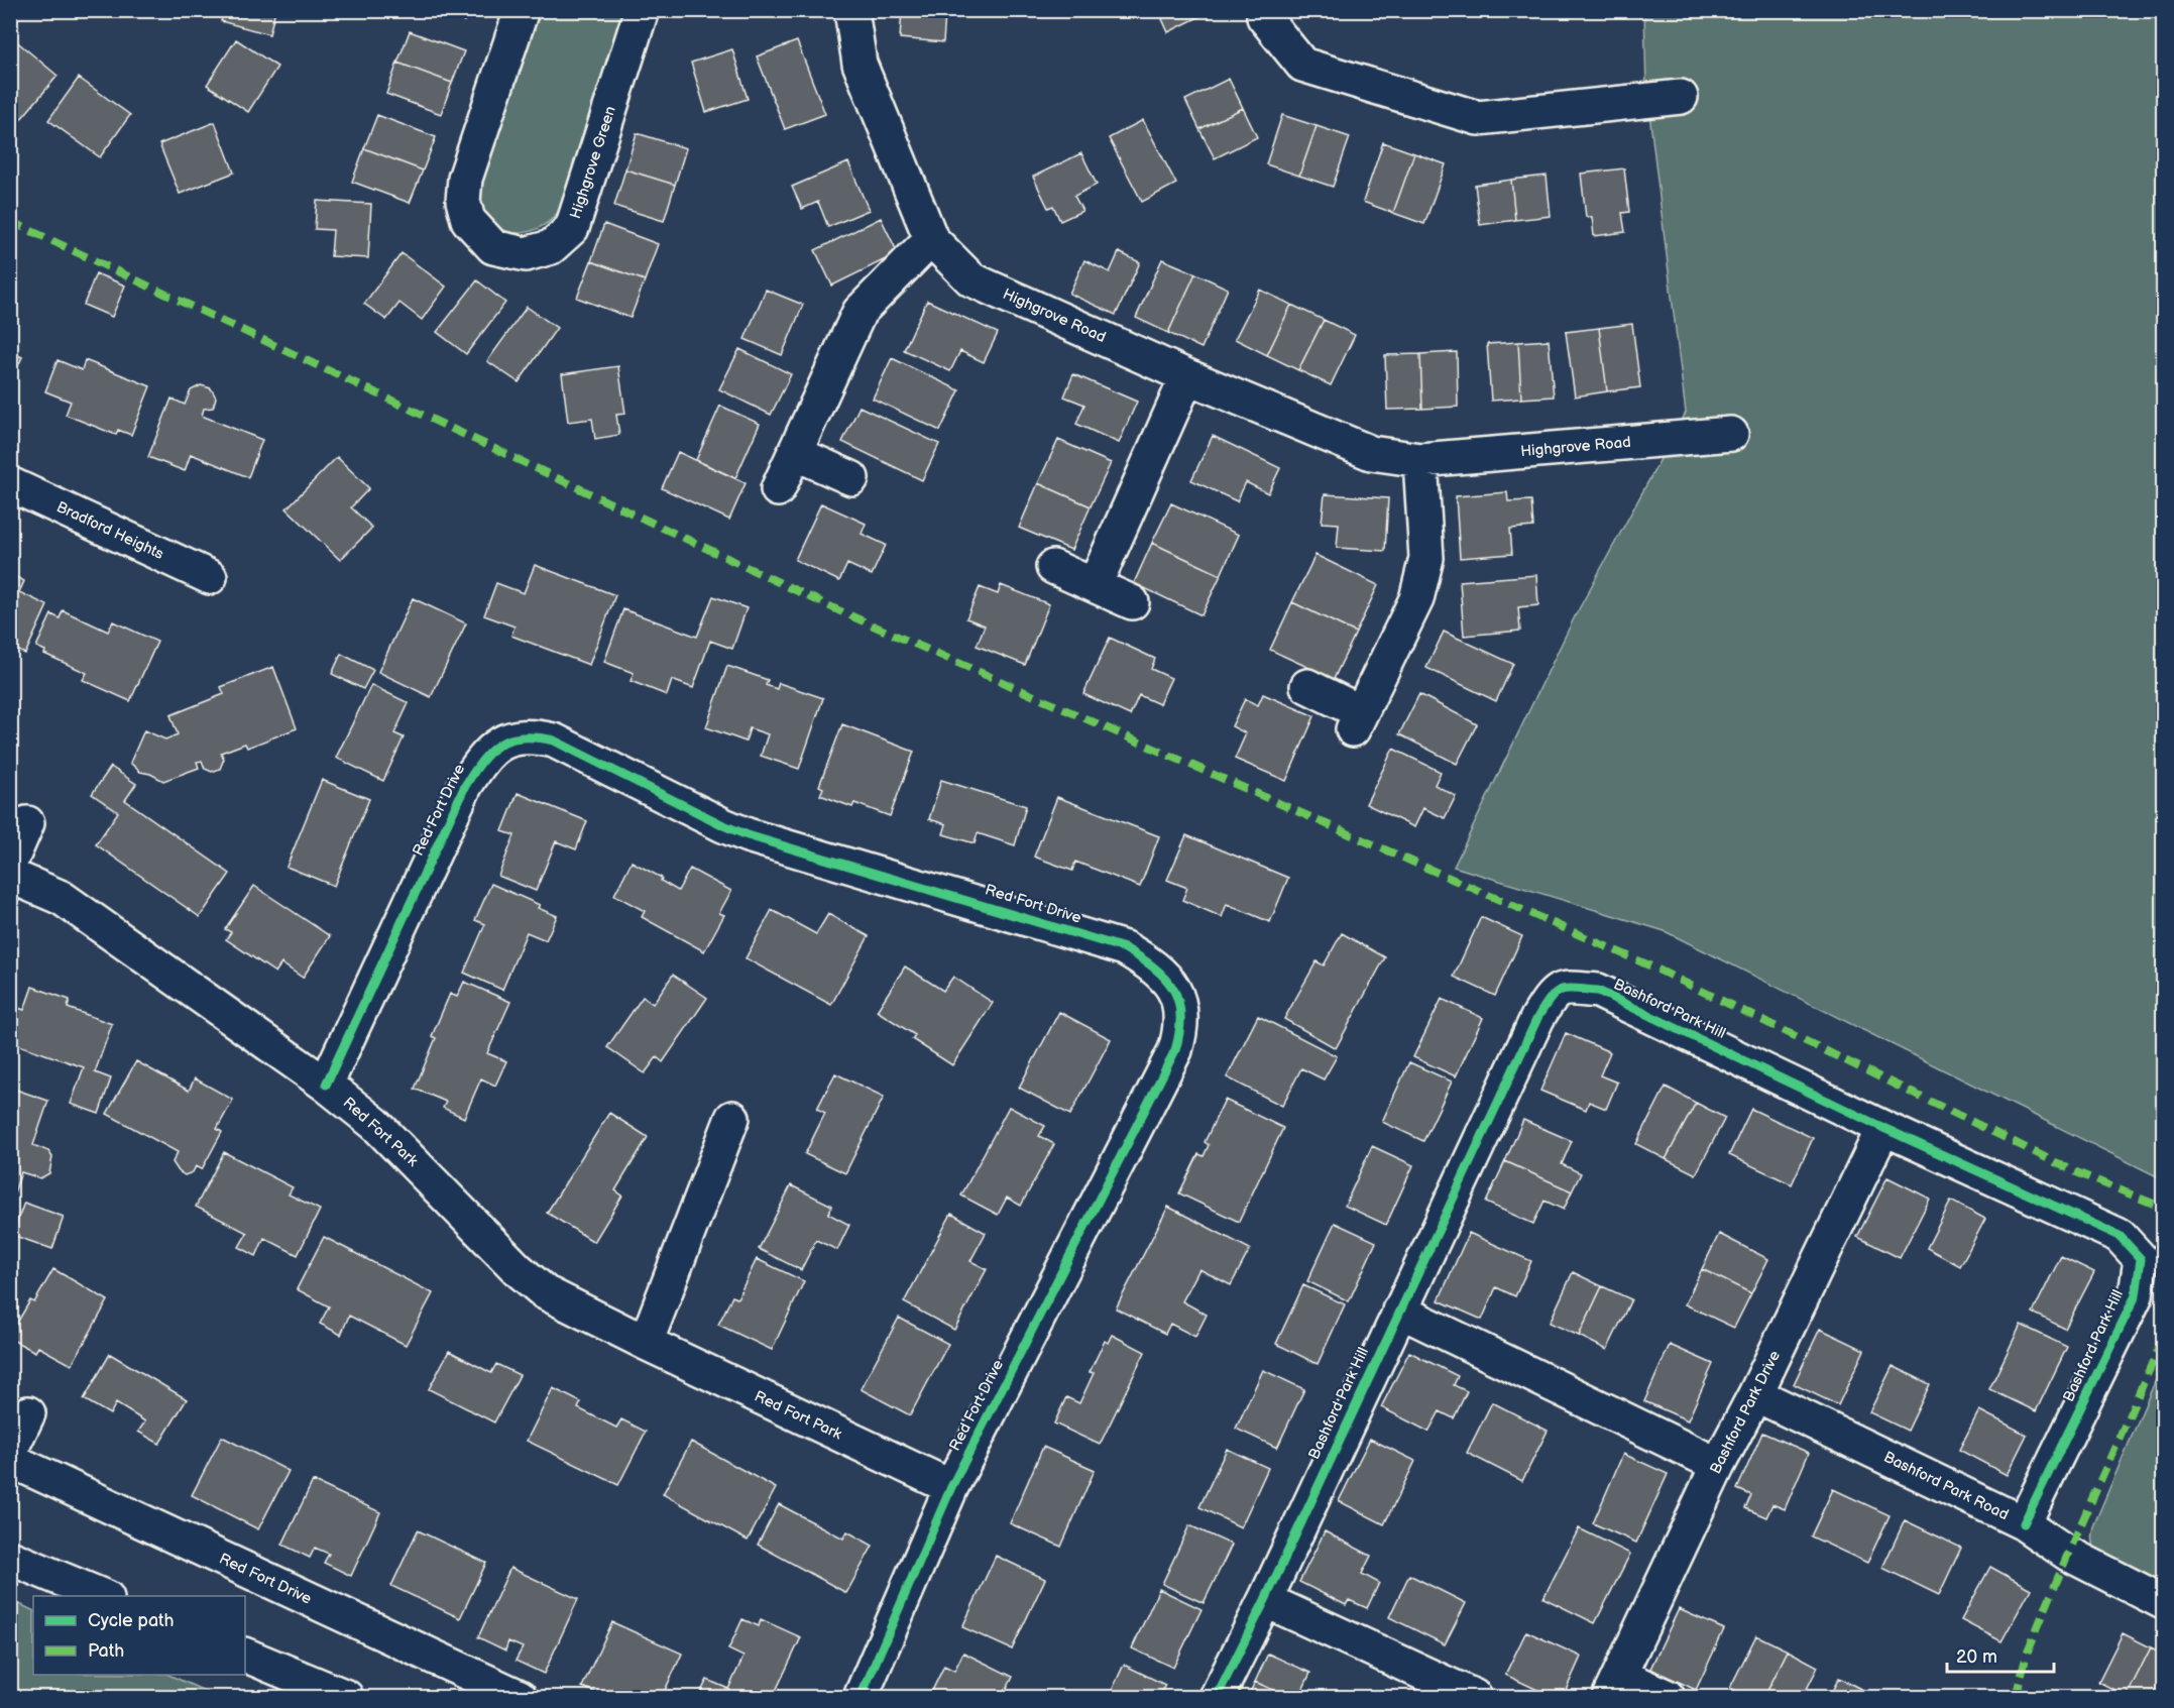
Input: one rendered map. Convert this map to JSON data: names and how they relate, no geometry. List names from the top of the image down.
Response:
{
  "streets": {
    "street": [
      "Highgrove Green",
      "Highgrove Road",
      "Bradford Heights",
      "Red Fort Drive",
      "Bashford Park Hill",
      "Red Fort Park",
      "Bashford Park Drive",
      "Bashford Park Road"
    ]
  },
  "crossings": [
    ["Red Fort Drive", "Red Fort Park"],
    ["Bashford Park Hill", "Bashford Park Drive"],
    ["Bashford Park Hill", "Bashford Park Road"],
    ["Bashford Park Drive", "Bashford Park Road"]
  ],
  "legend": ["Cycle path", "Path"],
  "scale_bar": "20 m"
}
